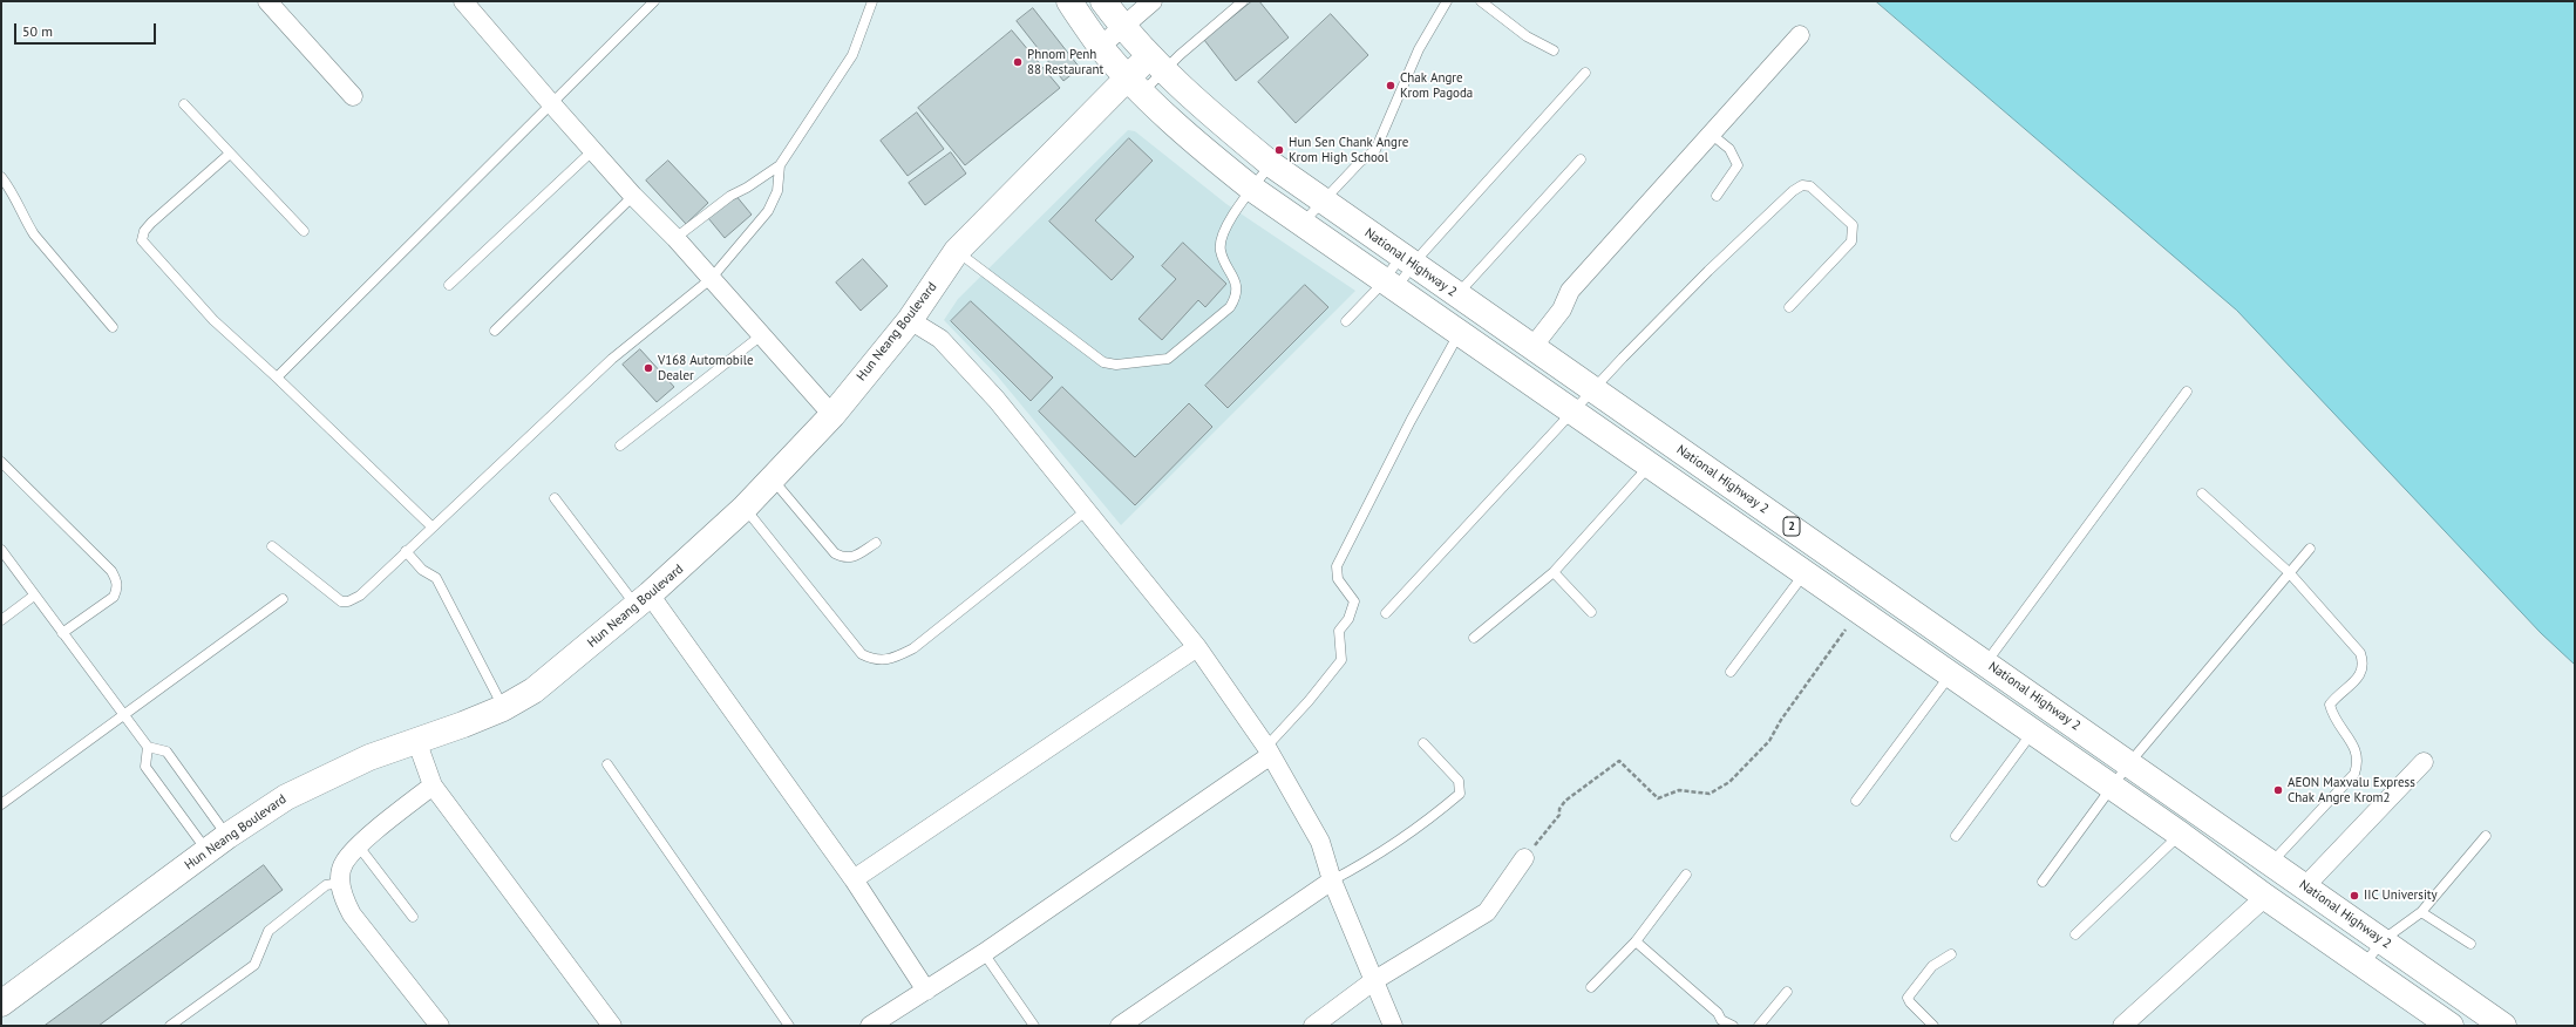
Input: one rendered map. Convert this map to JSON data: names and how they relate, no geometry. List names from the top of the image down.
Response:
{
  "streets": {
    "main road": ["National Highway 2", "Hun Neang Boulevard", "2"]
  },
  "crossings": [
    ["National Highway 2", "Hun Neang Boulevard"],
    ["Hun Neang Boulevard", "2"]
  ],
  "places": [
    "Phnom Penh 88 Restaurant",
    "Chak Angre Krom Pagoda",
    "Hun Sen Chank Angre Krom High School",
    "V168 Automobile Dealer",
    "AEON Maxvalu Express Chak Angre Krom2",
    "IIC University"
  ],
  "scale_bar": "50 m"
}
